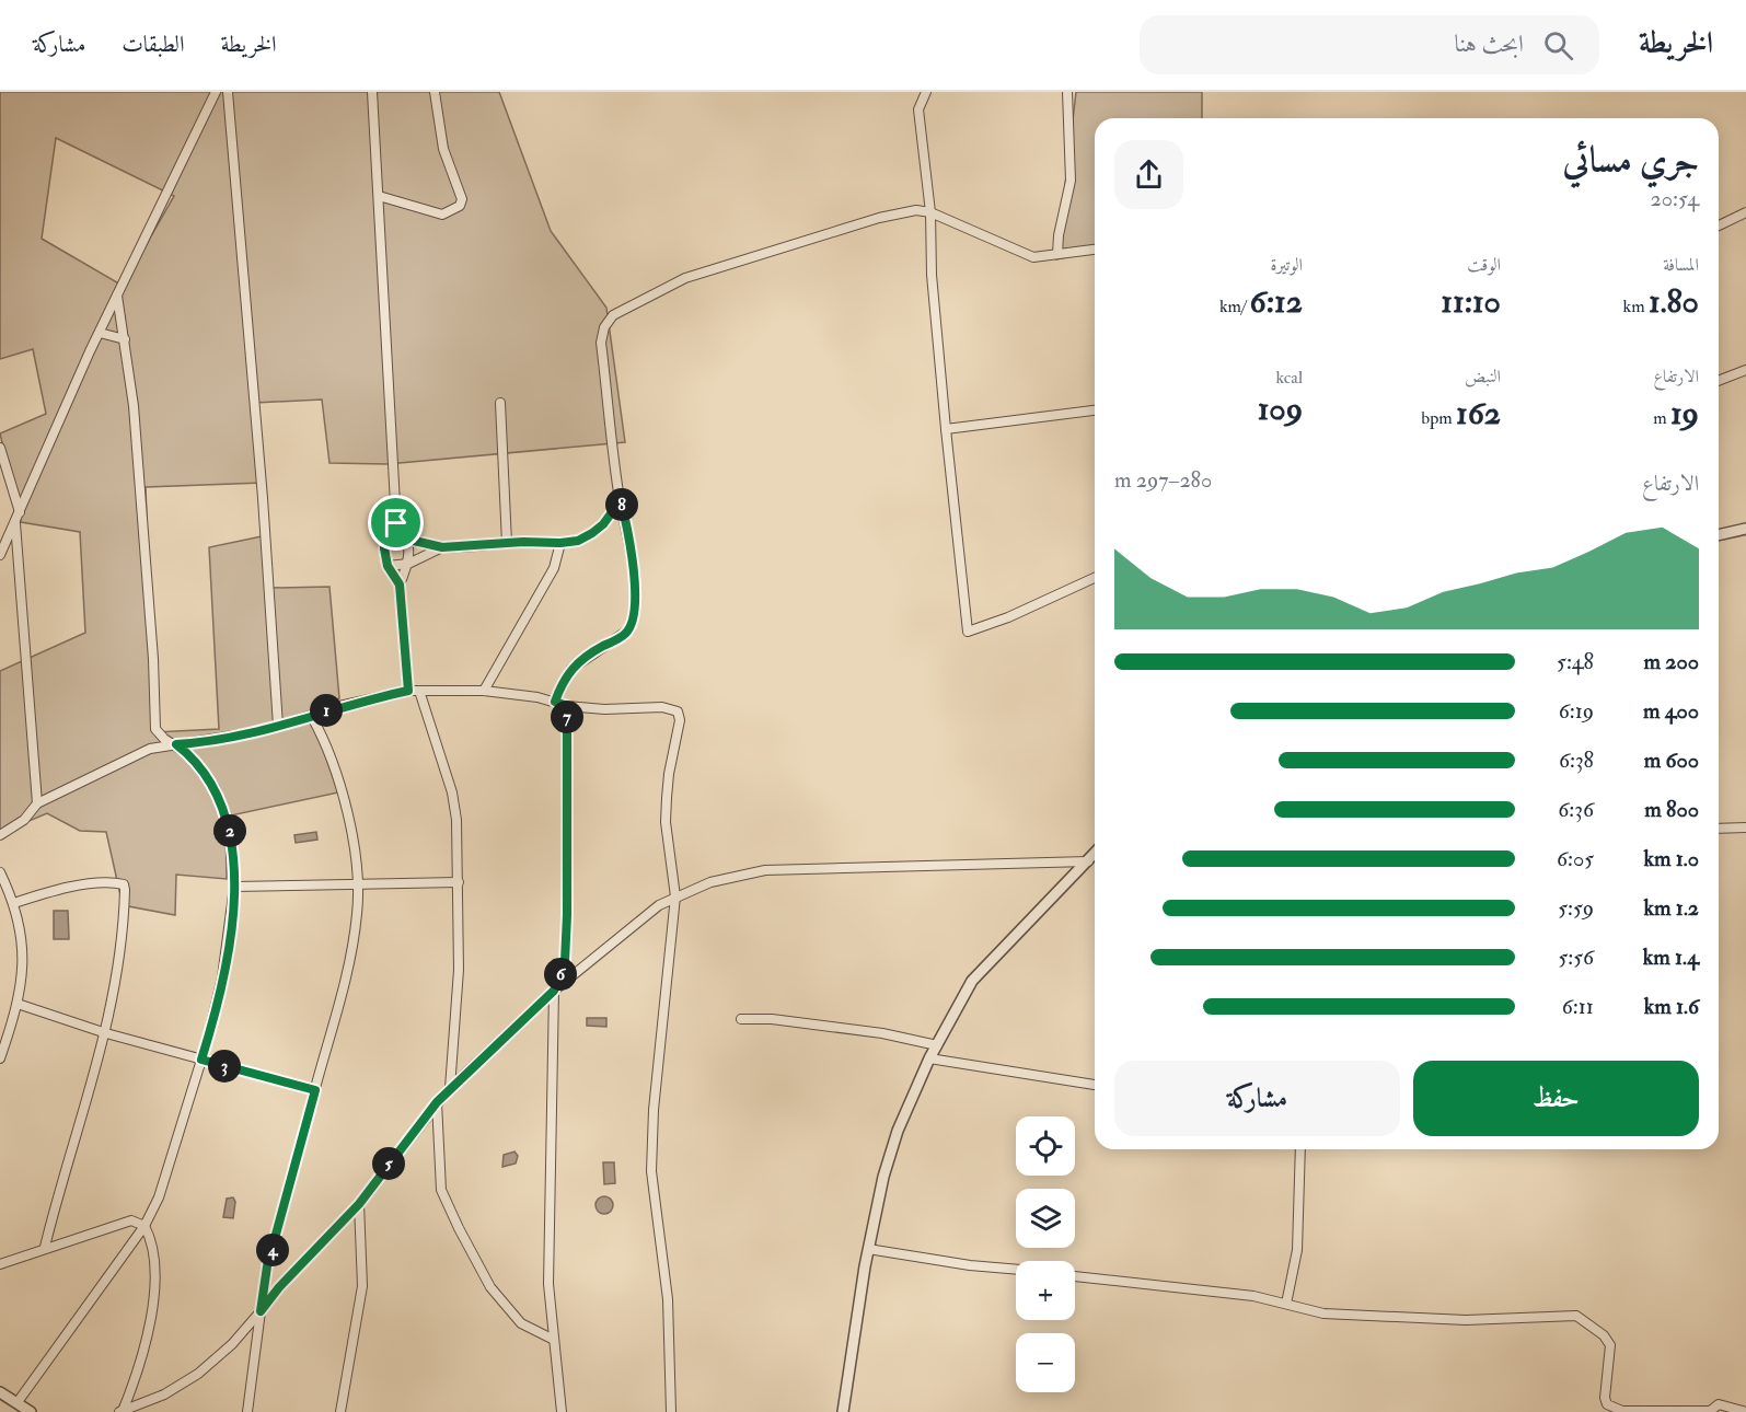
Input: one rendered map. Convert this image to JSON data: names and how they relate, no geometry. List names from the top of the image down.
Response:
{
  "page": {
    "header": "الخريطة",
    "search": "ابحث هنا",
    "nav": ["الخريطة", "الطبقات", "مشاركة"],
    "heading": ["جري مسائي", "20:54"],
    "stats": [
      ["المسافة", "1.80 km"],
      ["الوقت", "11:10"],
      ["الوتيرة", "6:12 /km"],
      ["الارتفاع", "19 m"],
      ["النبض", "162 bpm"],
      ["kcal", "109"]
    ],
    "chart": ["الارتفاع", "280–297 m"],
    "pins": [
      "8",
      "1",
      "7",
      "2",
      "6",
      "3",
      "5",
      "4"
    ],
    "list": [
      {
        "name": "200 m",
        "note": "5:48"
      },
      {
        "name": "400 m",
        "note": "6:19"
      },
      {
        "name": "600 m",
        "note": "6:38"
      },
      {
        "name": "800 m",
        "note": "6:36"
      },
      {
        "name": "1.0 km",
        "note": "6:05"
      },
      {
        "name": "1.2 km",
        "note": "5:59"
      },
      {
        "name": "1.4 km",
        "note": "5:56"
      },
      {
        "name": "1.6 km",
        "note": "6:11"
      }
    ],
    "buttons": ["حفظ", "مشاركة"],
    "map_buttons": ["+", "−"]
  }
}
